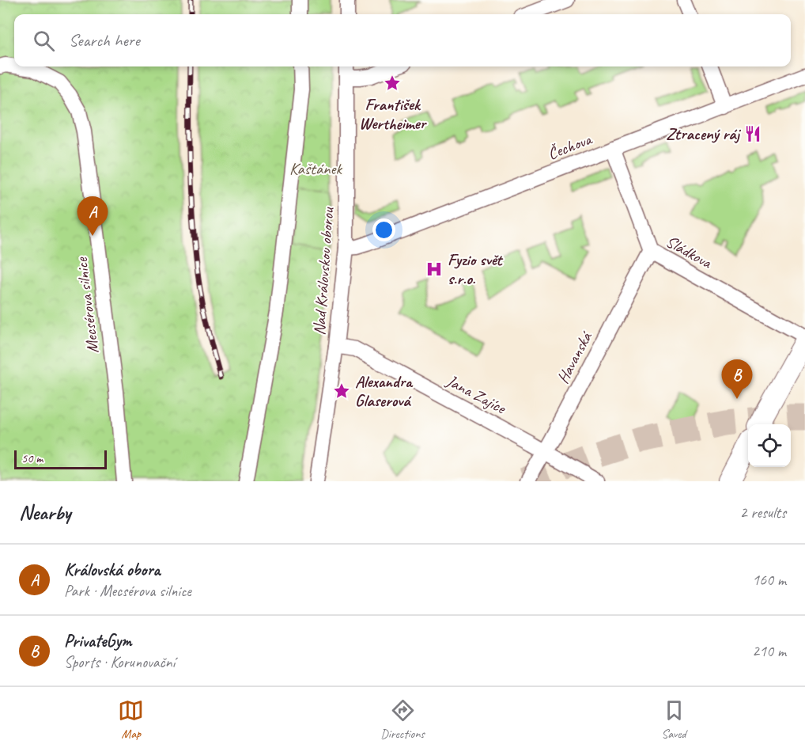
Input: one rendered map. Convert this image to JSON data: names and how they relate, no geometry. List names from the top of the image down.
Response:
{
  "streets": {
    "street": [
      "Čechova",
      "Sládkova",
      "Nad Královskou oborou",
      "Mecsérova silnice",
      "Havanská",
      "Jana Zajíce"
    ]
  },
  "crossings": [
    ["Čechova", "Sládkova"],
    ["Čechova", "Nad Královskou oborou"],
    ["Sládkova", "Havanská"],
    ["Nad Královskou oborou", "Jana Zajíce"],
    ["Havanská", "Jana Zajíce"]
  ],
  "parks": ["Kaštánek"],
  "places": {
    "place": ["František Wertheimer", "Alexandra Glaserová"],
    "restaurant": ["Ztracený ráj"],
    "hospital": ["Fyzio svět s.r.o."]
  },
  "scale_bar": "50 m",
  "page": {
    "search": "Search here",
    "pins": ["A", "B"],
    "scale": "50 m",
    "heading": ["Nearby", "2 results"],
    "list": [
      {
        "mark": "A",
        "name": "Královská obora",
        "note": "Park · Mecsérova silnice",
        "value": "160 m"
      },
      {
        "mark": "B",
        "name": "PrivateGym",
        "note": "Sports · Korunovační",
        "value": "210 m"
      }
    ],
    "nav": ["Map", "Directions", "Saved"]
  }
}
